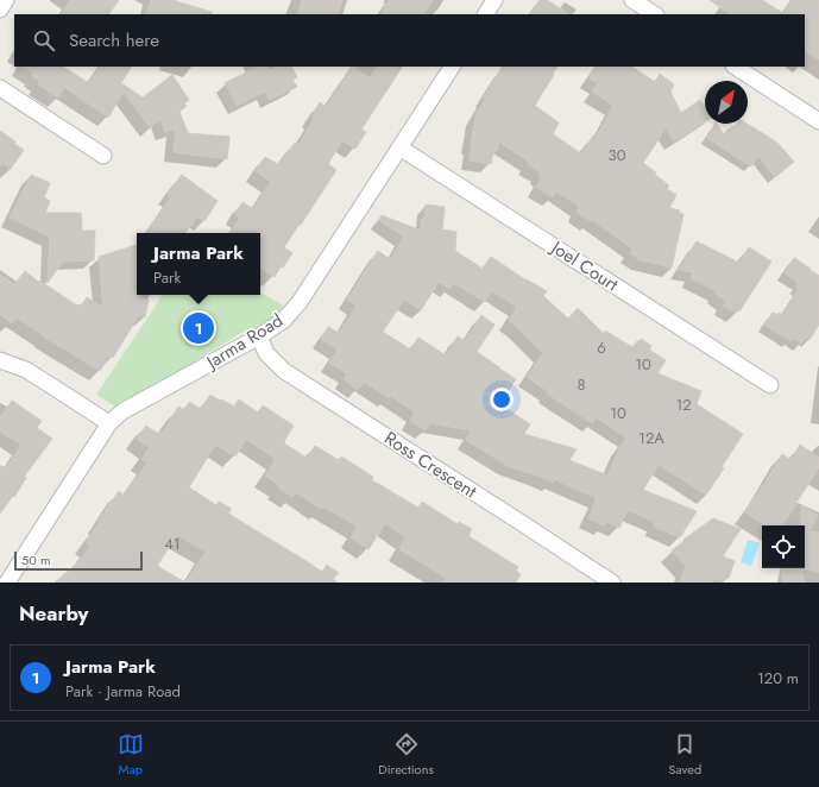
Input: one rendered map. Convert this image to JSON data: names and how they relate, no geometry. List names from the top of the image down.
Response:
{
  "streets": {
    "street": ["Joel Court", "Jarma Road", "Ross Crescent"]
  },
  "crossings": [
    ["Joel Court", "Jarma Road"],
    ["Jarma Road", "Ross Crescent"]
  ],
  "house_numbers": [
    "30",
    "6",
    "10",
    "8",
    "12",
    "10",
    "12A",
    "41"
  ],
  "scale_bar": "50 m",
  "north": "top right",
  "page": {
    "search": "Search here",
    "popup": ["Jarma Park", "Park"],
    "pins": "1",
    "scale": "50 m",
    "heading": "Nearby",
    "list": [
      {
        "mark": "1",
        "name": "Jarma Park",
        "note": "Park · Jarma Road",
        "value": "120 m"
      }
    ],
    "nav": ["Map", "Directions", "Saved"]
  }
}
